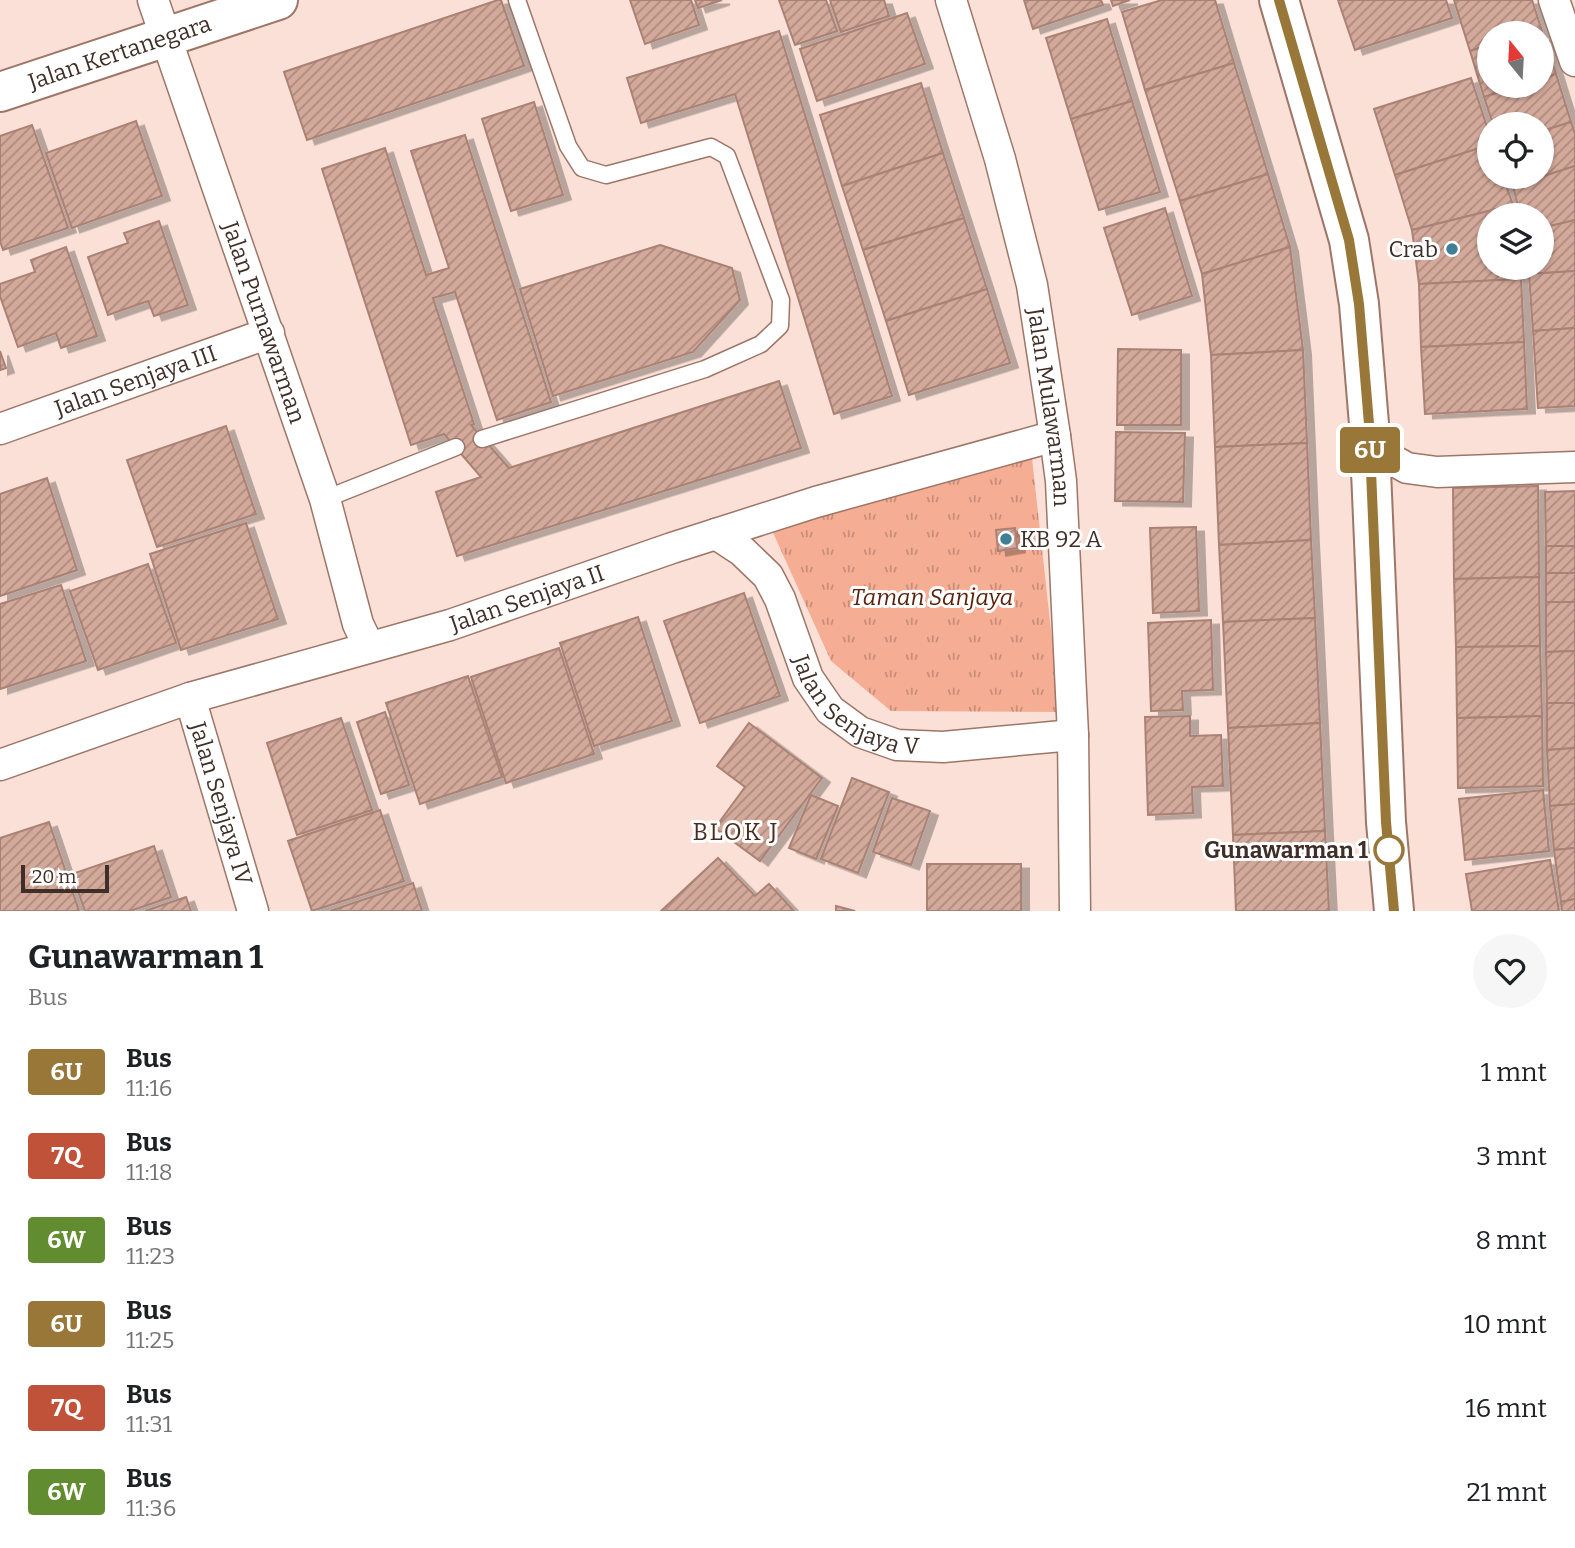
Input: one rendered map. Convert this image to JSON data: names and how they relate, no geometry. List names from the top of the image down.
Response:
{
  "streets": {
    "main road": ["Jalan Kertanegara"],
    "street": [
      "Jalan Purnawarman",
      "Jalan Senjaya III",
      "Jalan Mulawarman",
      "Jalan Senjaya II",
      "Jalan Senjaya V",
      "Jalan Senjaya IV"
    ]
  },
  "crossings": [
    ["Jalan Kertanegara", "Jalan Purnawarman"],
    ["Jalan Purnawarman", "Jalan Senjaya III"],
    ["Jalan Purnawarman", "Jalan Senjaya II"],
    ["Jalan Mulawarman", "Jalan Senjaya II"],
    ["Jalan Mulawarman", "Jalan Senjaya V"],
    ["Jalan Senjaya II", "Jalan Senjaya V"],
    ["Jalan Senjaya II", "Jalan Senjaya IV"]
  ],
  "districts": ["BLOK J"],
  "parks": ["Taman Sanjaya"],
  "places": ["Crab", "KB 92 A", "Gunawarman 1"],
  "lines": ["bus line 6U"],
  "scale_bar": "20 m",
  "north": "top",
  "page": {
    "on_map": "6U",
    "scale": "20 m",
    "heading": ["Gunawarman 1", "Bus"],
    "list": [
      {
        "mark": "6U",
        "name": "Bus",
        "note": "11:16",
        "value": "1 mnt"
      },
      {
        "mark": "7Q",
        "name": "Bus",
        "note": "11:18",
        "value": "3 mnt"
      },
      {
        "mark": "6W",
        "name": "Bus",
        "note": "11:23",
        "value": "8 mnt"
      },
      {
        "mark": "6U",
        "name": "Bus",
        "note": "11:25",
        "value": "10 mnt"
      },
      {
        "mark": "7Q",
        "name": "Bus",
        "note": "11:31",
        "value": "16 mnt"
      },
      {
        "mark": "6W",
        "name": "Bus",
        "note": "11:36",
        "value": "21 mnt"
      }
    ]
  }
}
